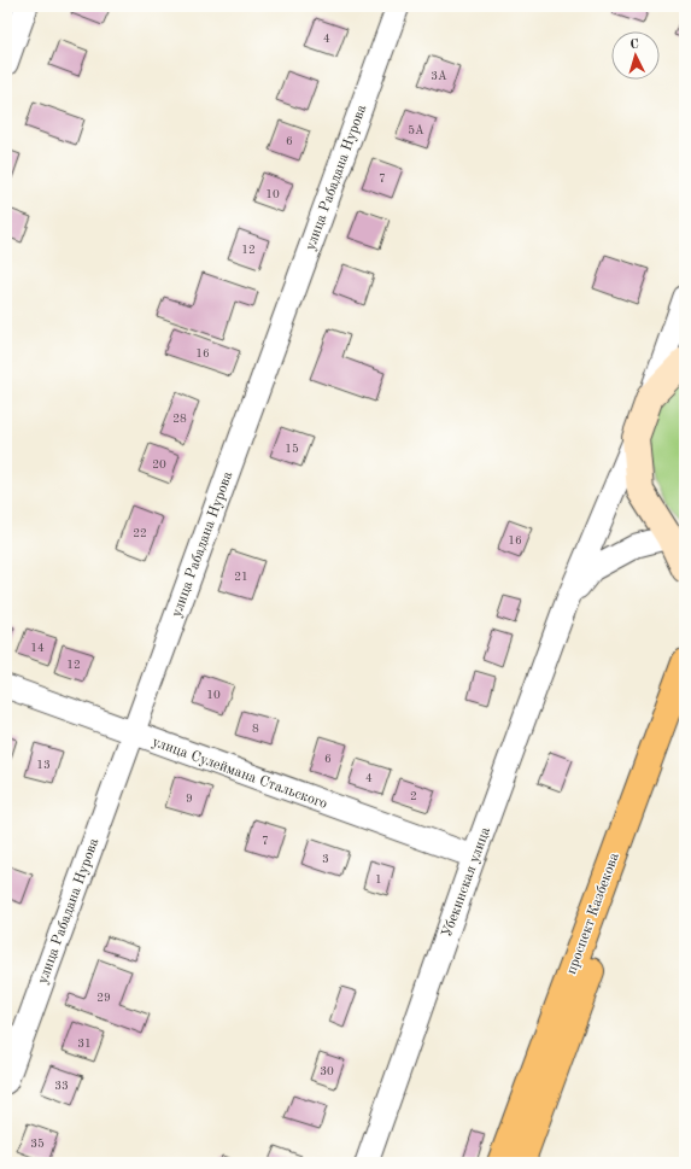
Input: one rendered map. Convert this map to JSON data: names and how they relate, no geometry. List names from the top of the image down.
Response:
{
  "streets": {
    "highway": ["проспект Казбекова"],
    "street": ["улица Рабадана Нурова", "улица Сулеймана Стальского", "Убекинская улица"]
  },
  "crossings": [
    ["улица Рабадана Нурова", "улица Сулеймана Стальского"],
    ["улица Сулеймана Стальского", "Убекинская улица"]
  ],
  "house_numbers": [
    "4",
    "3А",
    "5А",
    "6",
    "7",
    "10",
    "12",
    "16",
    "28",
    "15",
    "20",
    "22",
    "16",
    "21",
    "14",
    "12",
    "10",
    "8",
    "6",
    "13",
    "4",
    "2",
    "9",
    "7",
    "3",
    "1",
    "29",
    "31",
    "30",
    "33",
    "35"
  ],
  "north": "top"
}
